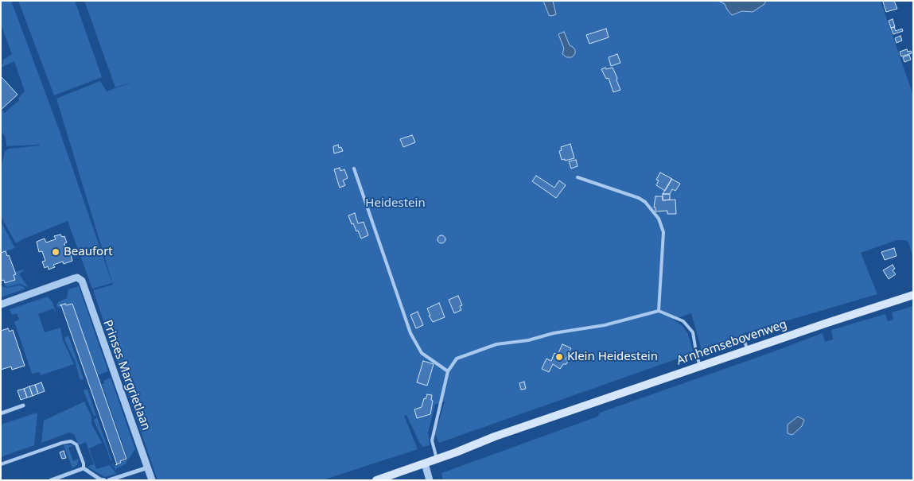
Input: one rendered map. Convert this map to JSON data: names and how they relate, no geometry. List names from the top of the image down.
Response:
{
  "streets": {
    "main road": ["Arnhemsebovenweg"],
    "street": ["Prinses Margrietlaan"]
  },
  "parks": ["Heidestein"],
  "places": ["Beaufort", "Klein Heidestein"]
}
